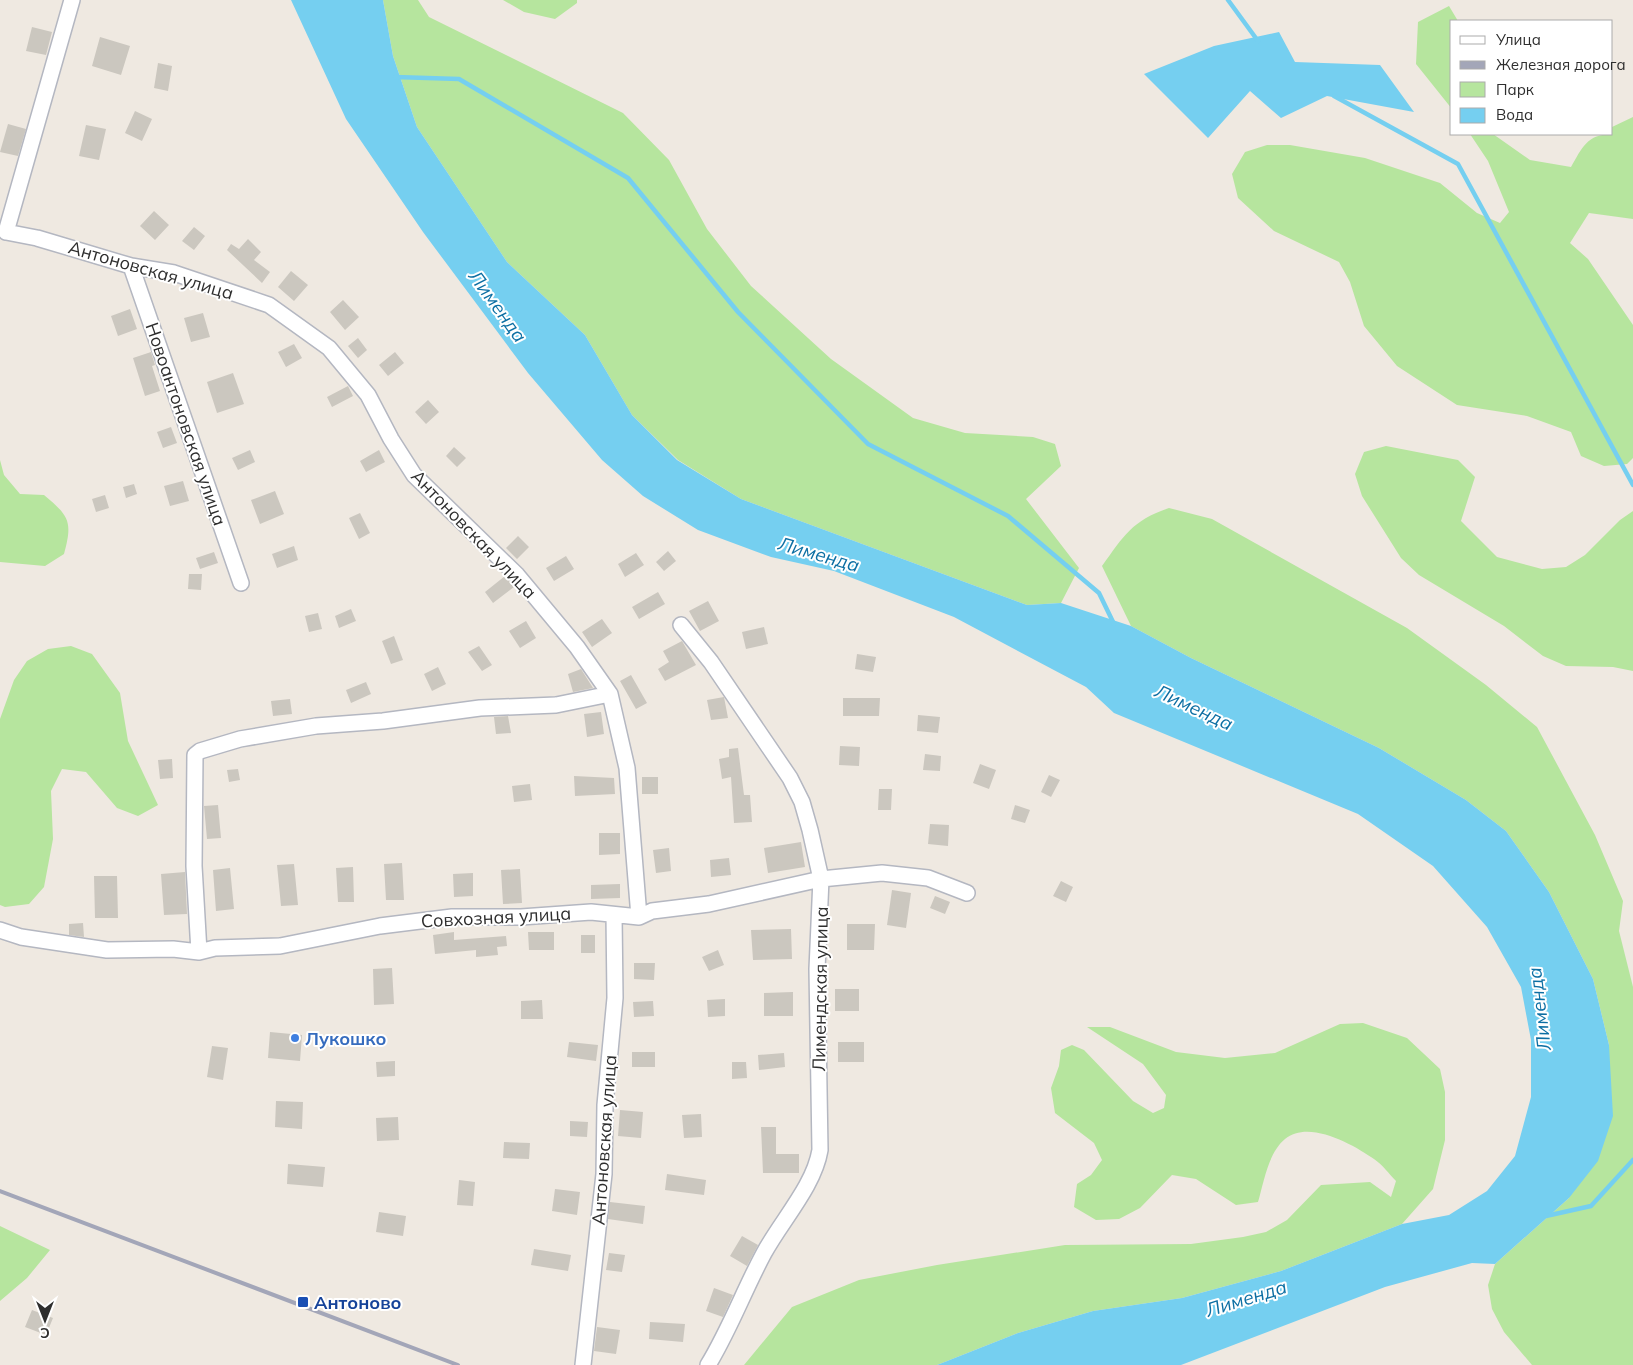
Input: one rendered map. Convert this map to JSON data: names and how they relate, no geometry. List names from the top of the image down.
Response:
{
  "streets": {
    "street": [
      "Антоновская улица",
      "Новоантоновская улица",
      "Совхозная улица",
      "Лимендская улица"
    ]
  },
  "crossings": [
    ["Антоновская улица", "Новоантоновская улица"],
    ["Антоновская улица", "Совхозная улица"],
    ["Совхозная улица", "Лимендская улица"]
  ],
  "water": ["Лименда"],
  "places": {
    "other": ["Лукошко"],
    "transit": ["Антоново"]
  },
  "legend": [
    "Улица",
    "Железная дорога",
    "Парк",
    "Вода"
  ],
  "north": "bottom"
}
